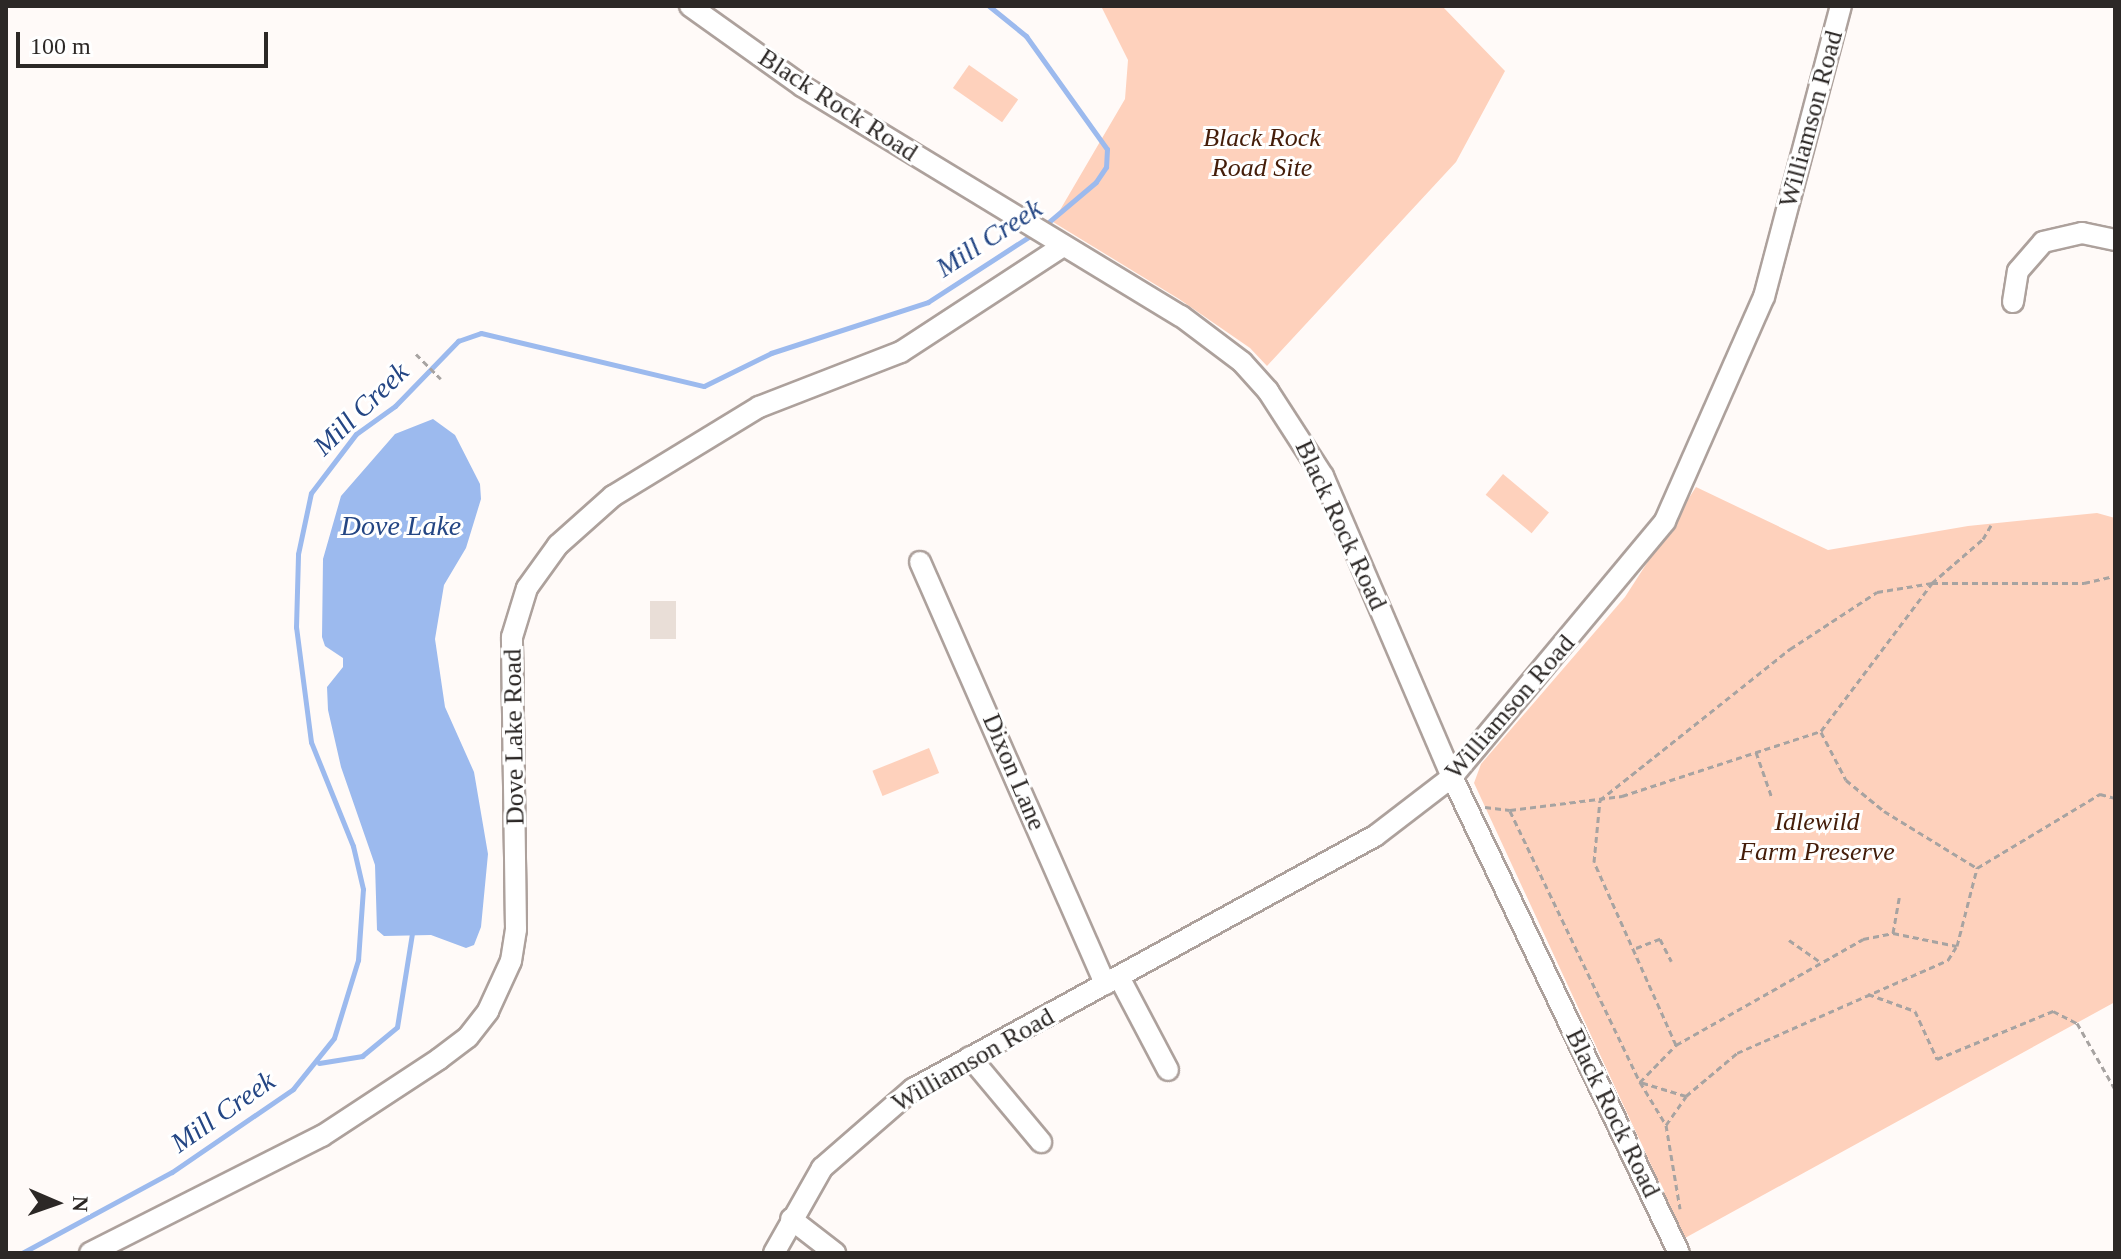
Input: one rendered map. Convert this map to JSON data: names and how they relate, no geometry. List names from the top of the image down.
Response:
{
  "streets": {
    "street": [
      "Black Rock Road",
      "Williamson Road",
      "Dove Lake Road",
      "Dixon Lane"
    ]
  },
  "crossings": [
    ["Black Rock Road", "Williamson Road"],
    ["Black Rock Road", "Dove Lake Road"],
    ["Williamson Road", "Dixon Lane"]
  ],
  "water": ["Mill Creek", "Dove Lake"],
  "parks": ["Black Rock Road Site", "Idlewild Farm Preserve"],
  "scale_bar": "100 m",
  "north": "right"
}
